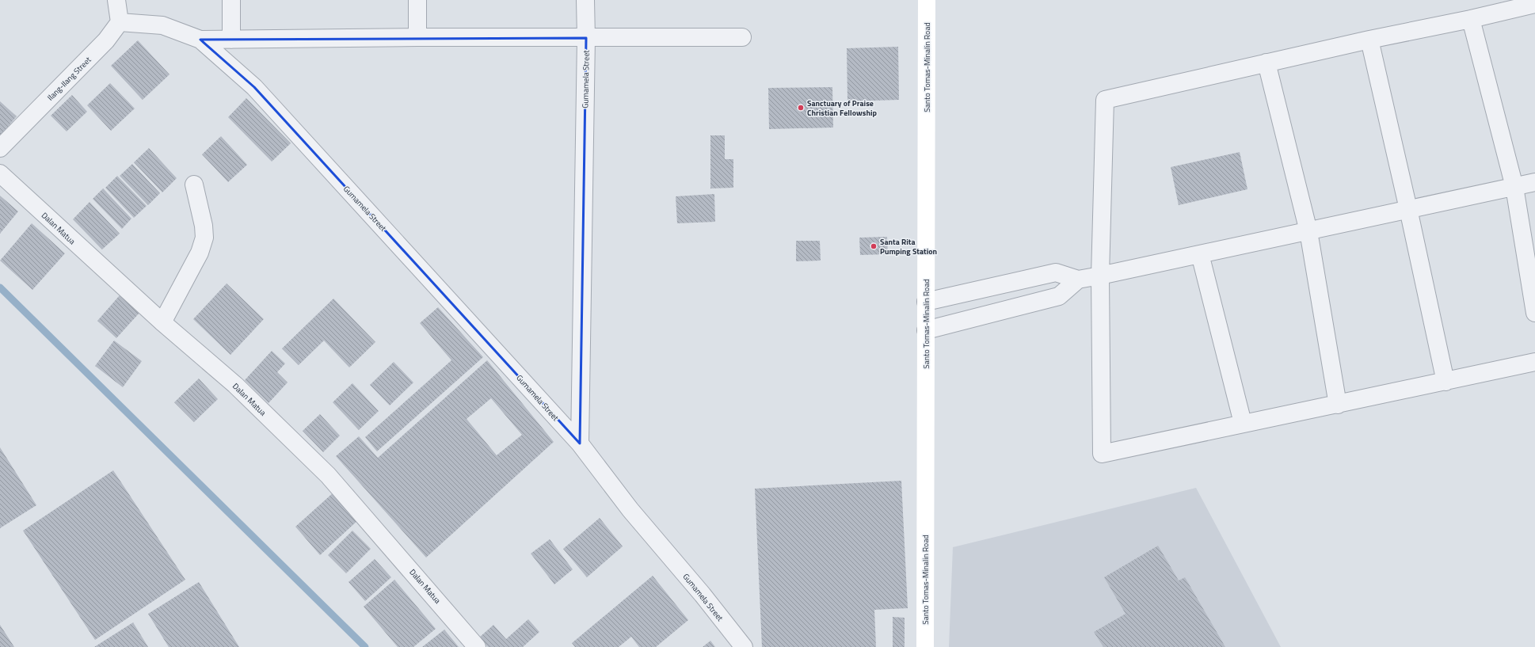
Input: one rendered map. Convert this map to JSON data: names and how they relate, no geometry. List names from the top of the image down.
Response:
{
  "streets": {
    "main road": ["Santo Tomas-Minalin Road"],
    "street": ["Ilang-Ilang Street", "Gumamela Street", "Dalan Matua"]
  },
  "crossings": [
    ["Ilang-Ilang Street", "Gumamela Street"]
  ],
  "places": ["Sanctuary of Praise Christian Fellowship", "Santa Rita Pumping Station"]
}
